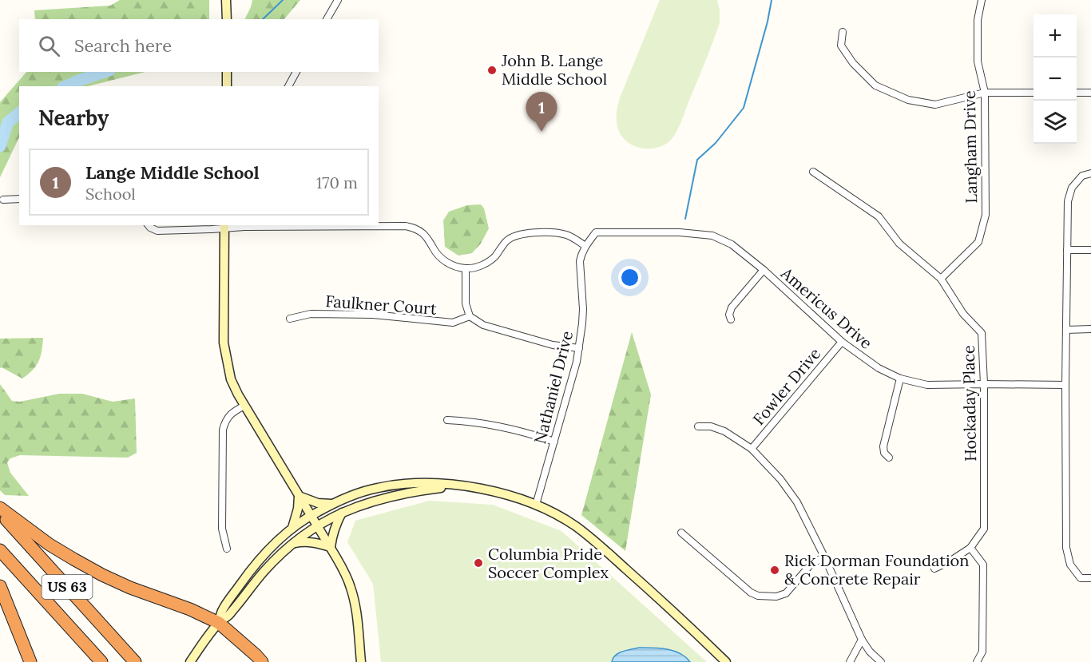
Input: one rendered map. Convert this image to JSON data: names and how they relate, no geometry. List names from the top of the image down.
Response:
{
  "streets": {
    "highway": ["US 63"],
    "street": [
      "Langham Drive",
      "Faulkner Court",
      "Americus Drive",
      "Fowler Drive",
      "Nathaniel Drive",
      "Hockaday Place"
    ]
  },
  "crossings": [
    ["Langham Drive", "Hockaday Place"],
    ["Americus Drive", "Fowler Drive"],
    ["Americus Drive", "Nathaniel Drive"],
    ["Americus Drive", "Hockaday Place"]
  ],
  "places": ["John B. Lange Middle School", "Columbia Pride Soccer Complex", "Rick Dorman Foundation & Concrete Repair"],
  "page": {
    "map_buttons": ["+", "−"],
    "search": "Search here",
    "heading": "Nearby",
    "pins": "1",
    "list": [
      {
        "mark": "1",
        "name": "Lange Middle School",
        "note": "School",
        "value": "170 m"
      }
    ]
  }
}
